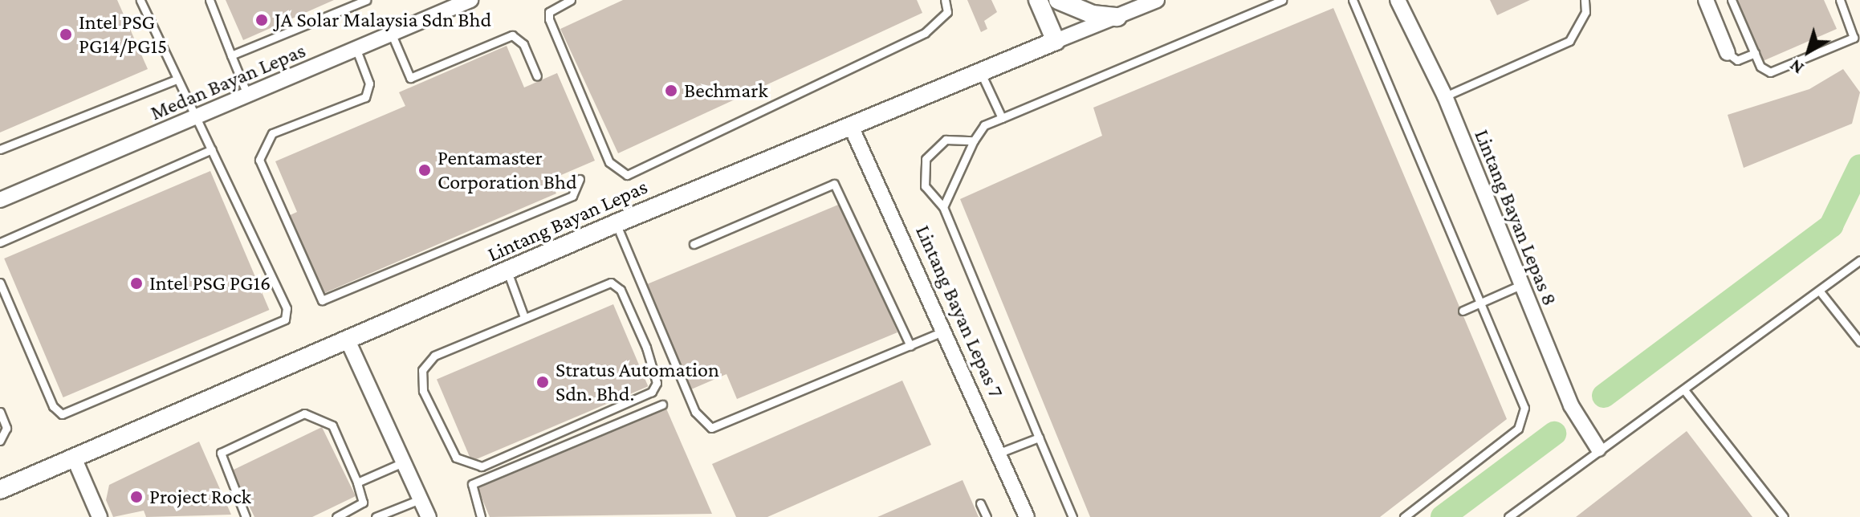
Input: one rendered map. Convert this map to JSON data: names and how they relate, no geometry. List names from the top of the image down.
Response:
{
  "streets": {
    "street": [
      "Medan Bayan Lepas",
      "Lintang Bayan Lepas 8",
      "Lintang Bayan Lepas",
      "Lintang Bayan Lepas 7"
    ]
  },
  "crossings": [
    ["Lintang Bayan Lepas", "Lintang Bayan Lepas 7"]
  ],
  "places": [
    "JA Solar Malaysia Sdn Bhd",
    "Intel PSG PG14/PG15",
    "Bechmark",
    "Pentamaster Corporation Bhd",
    "Intel PSG PG16",
    "Stratus Automation Sdn. Bhd.",
    "Project Rock"
  ],
  "north": "bottom left"
}
